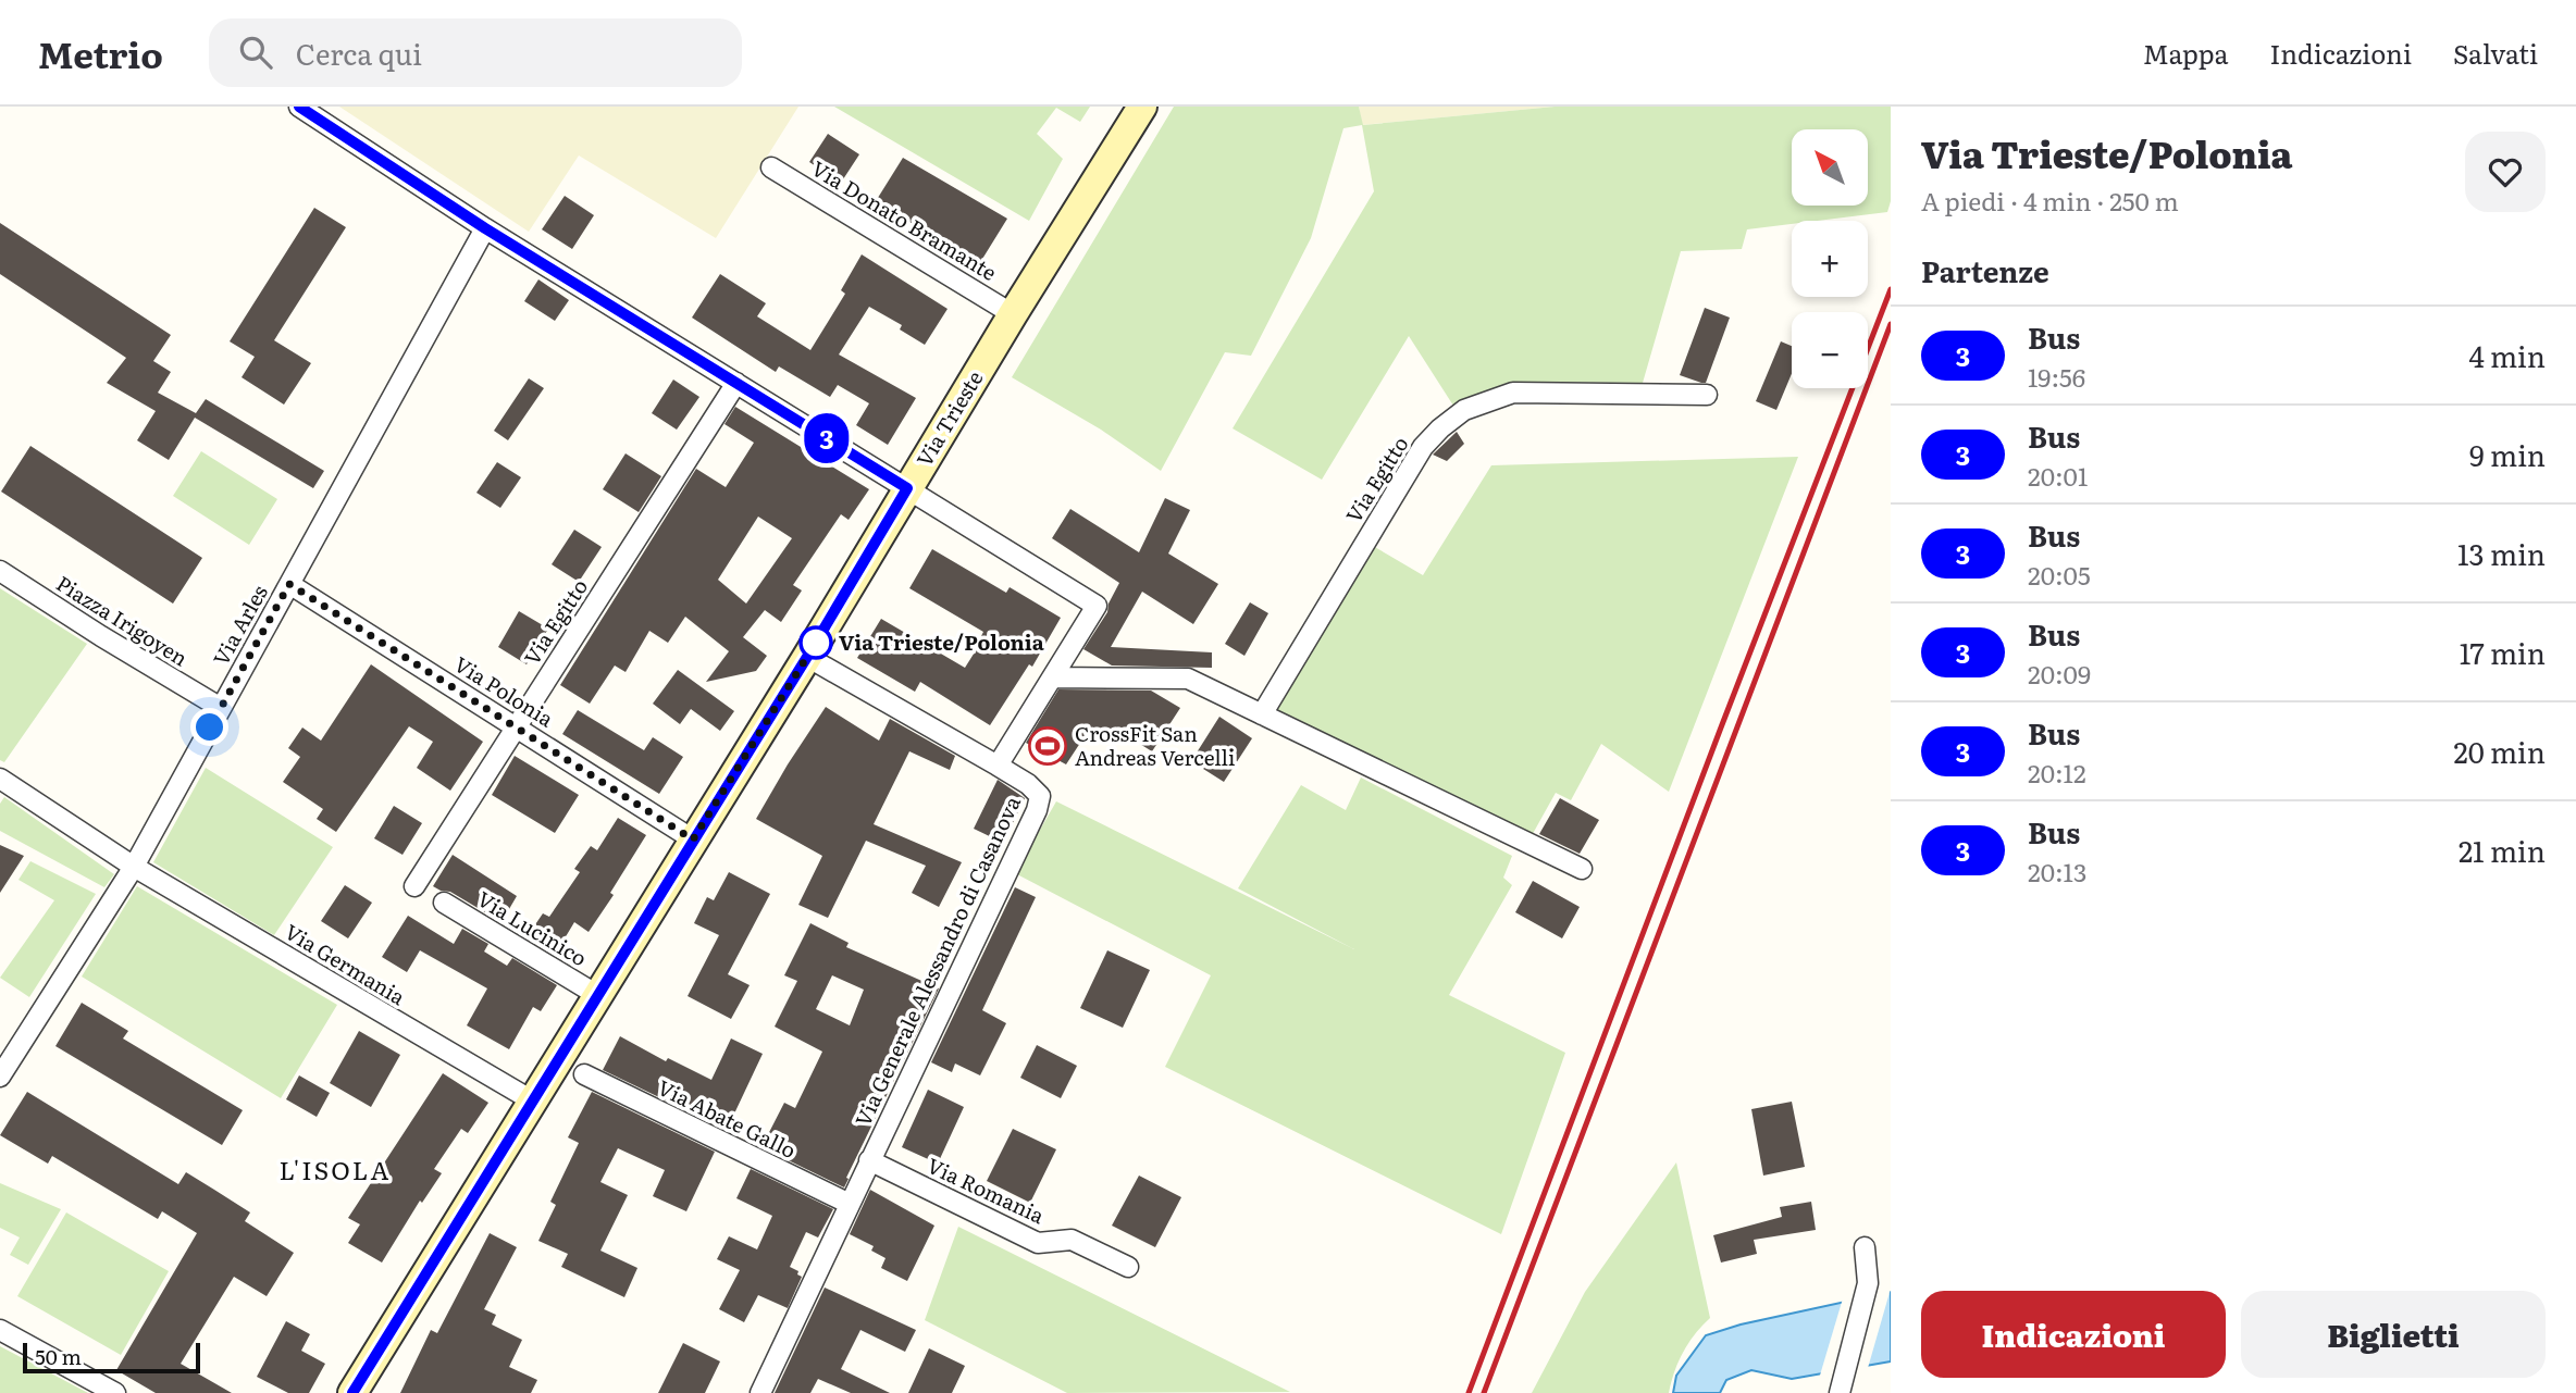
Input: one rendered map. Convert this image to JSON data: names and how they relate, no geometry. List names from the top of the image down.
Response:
{
  "streets": {
    "street": [
      "Via Donato Bramante",
      "Via Trieste",
      "Via Egitto",
      "Piazza Irigoyen",
      "Via Arles",
      "Via Polonia",
      "Via Lucinico",
      "Via Generale Alessandro di Casanova",
      "Via Germania",
      "Via Abate Gallo",
      "Via Romania"
    ]
  },
  "crossings": [
    ["Via Donato Bramante", "Via Trieste"],
    ["Via Trieste", "Via Polonia"],
    ["Via Trieste", "Via Lucinico"],
    ["Via Trieste", "Via Generale Alessandro di Casanova"],
    ["Via Trieste", "Via Germania"],
    ["Via Egitto", "Via Polonia"],
    ["Piazza Irigoyen", "Via Arles"],
    ["Via Arles", "Via Polonia"],
    ["Via Arles", "Via Germania"],
    ["Via Generale Alessandro di Casanova", "Via Abate Gallo"],
    ["Via Generale Alessandro di Casanova", "Via Romania"]
  ],
  "districts": ["L'ISOLA"],
  "places": {
    "other": ["Via Trieste/Polonia"],
    "sports": ["CrossFit San Andreas Vercelli"]
  },
  "lines": ["bus line 3"],
  "scale_bar": "50 m",
  "north": "top left",
  "page": {
    "header": "Metrio",
    "search": "Cerca qui",
    "nav": ["Mappa", "Indicazioni", "Salvati"],
    "on_map": "3",
    "heading": [
      ["Via Trieste/Polonia", "A piedi · 4 min · 250 m"],
      "Partenze"
    ],
    "map_buttons": ["+", "−"],
    "list": [
      {
        "mark": "3",
        "name": "Bus",
        "note": "19:56",
        "value": "4 min"
      },
      {
        "mark": "3",
        "name": "Bus",
        "note": "20:01",
        "value": "9 min"
      },
      {
        "mark": "3",
        "name": "Bus",
        "note": "20:05",
        "value": "13 min"
      },
      {
        "mark": "3",
        "name": "Bus",
        "note": "20:09",
        "value": "17 min"
      },
      {
        "mark": "3",
        "name": "Bus",
        "note": "20:12",
        "value": "20 min"
      },
      {
        "mark": "3",
        "name": "Bus",
        "note": "20:13",
        "value": "21 min"
      }
    ],
    "buttons": ["Indicazioni", "Biglietti"],
    "scale": "50 m"
  }
}
